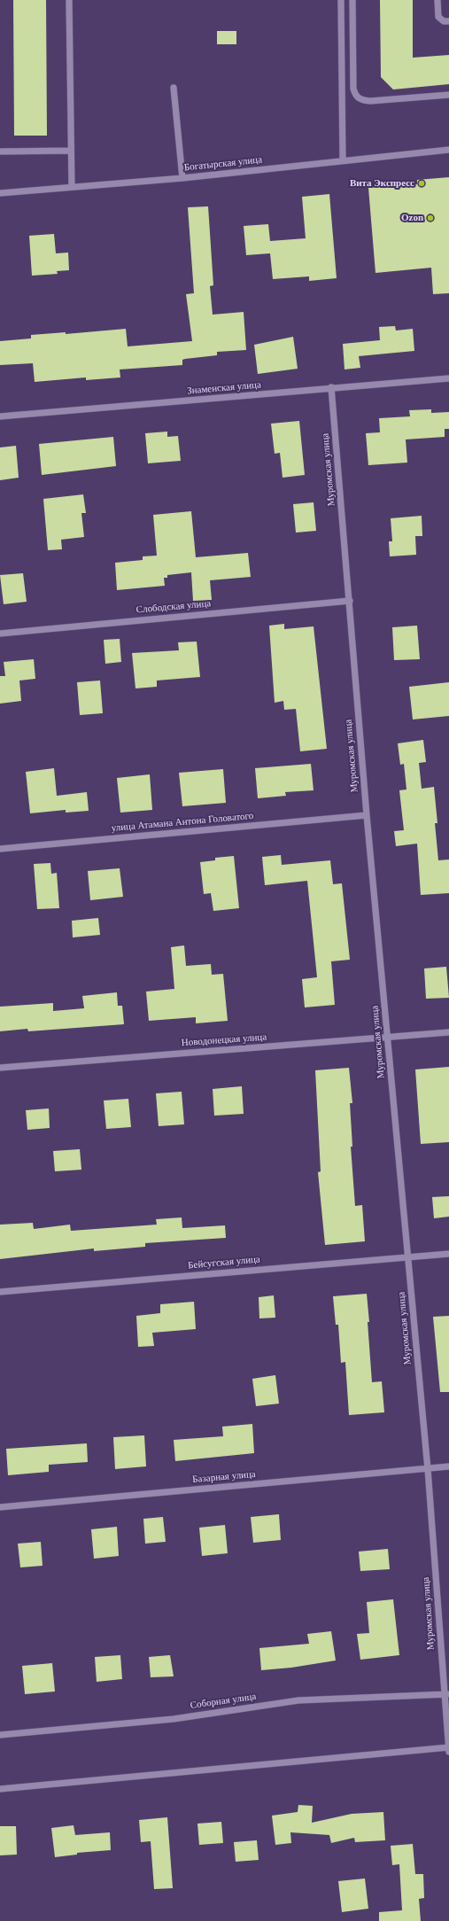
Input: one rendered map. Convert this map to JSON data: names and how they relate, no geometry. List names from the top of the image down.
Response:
{
  "streets": {
    "street": [
      "Богатырская улица",
      "Знаменская улица",
      "Муромская улица",
      "Слободская улица",
      "улица Атамана Антона Головатого",
      "Новодонецкая улица",
      "Бейсугская улица",
      "Базарная улица",
      "Соборная улица"
    ]
  },
  "crossings": [
    ["Знаменская улица", "Муромская улица"],
    ["Муромская улица", "Слободская улица"],
    ["Муромская улица", "улица Атамана Антона Головатого"],
    ["Муромская улица", "Новодонецкая улица"],
    ["Муромская улица", "Бейсугская улица"],
    ["Муромская улица", "Базарная улица"],
    ["Муромская улица", "Соборная улица"]
  ],
  "places": ["Вита Экспресс", "Ozon"]
}
